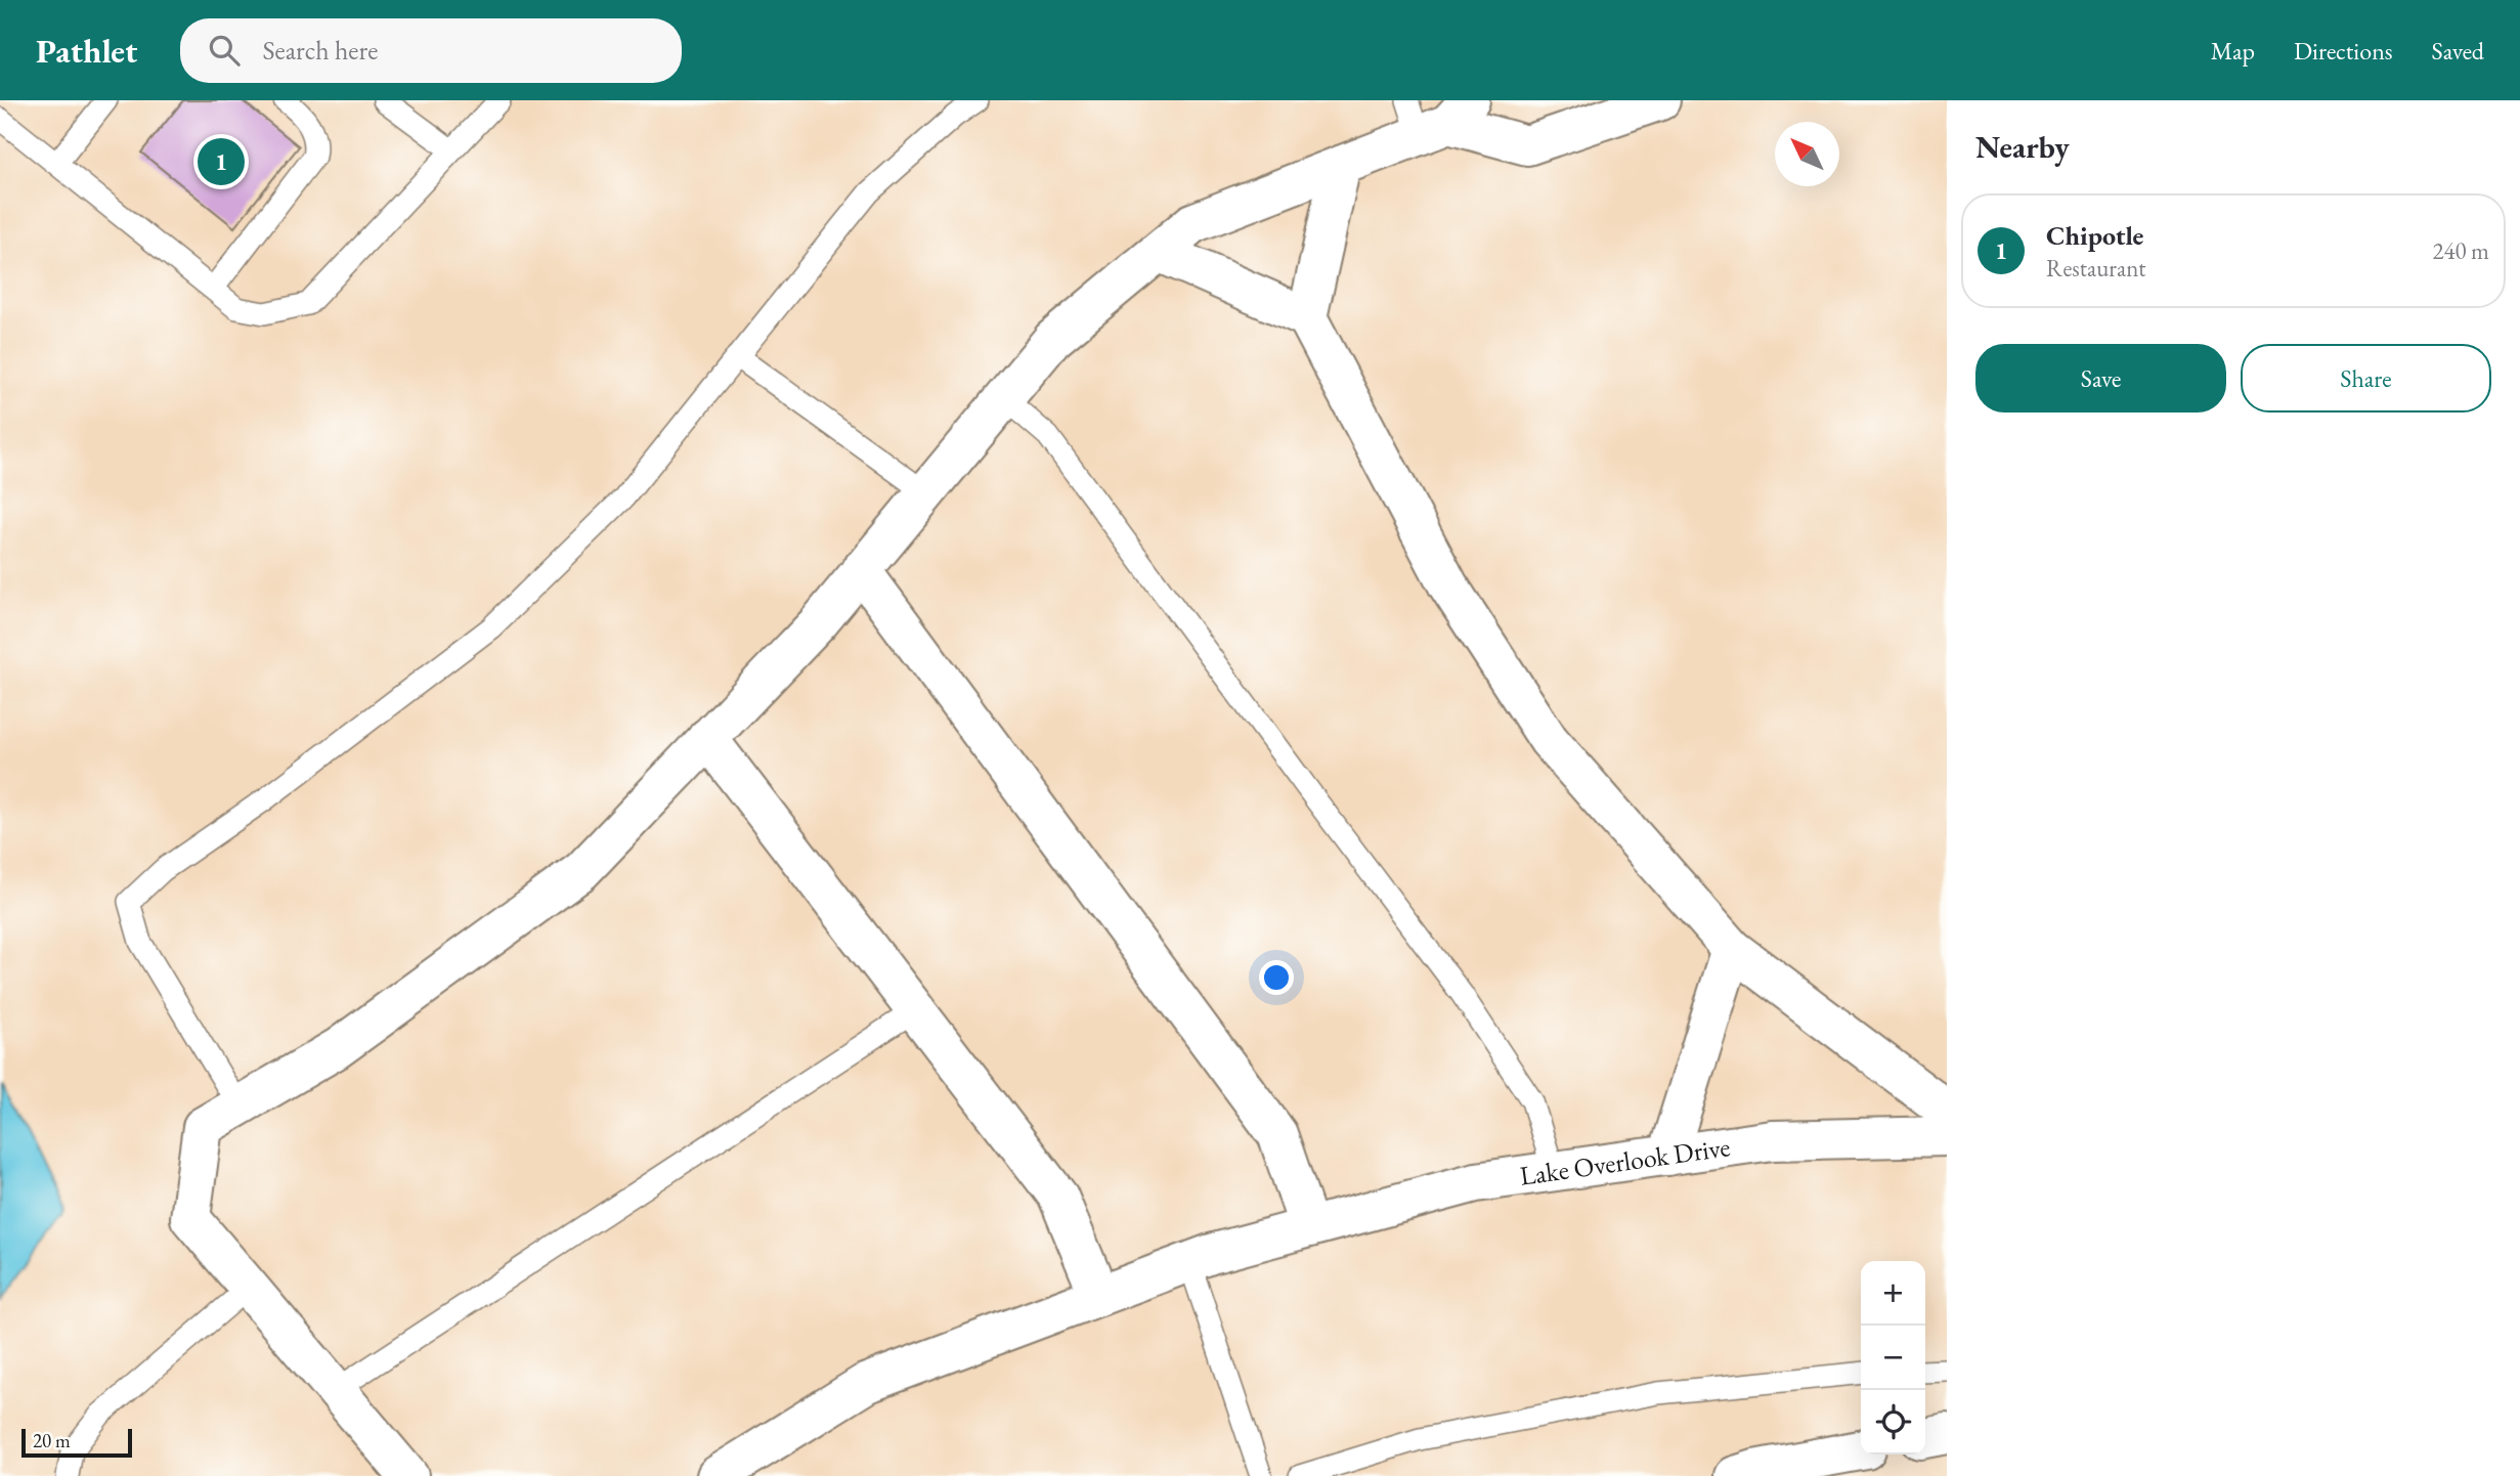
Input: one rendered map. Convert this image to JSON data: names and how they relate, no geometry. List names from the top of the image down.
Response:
{
  "streets": {
    "street": ["Lake Overlook Drive"]
  },
  "scale_bar": "20 m",
  "north": "top left",
  "page": {
    "header": "Pathlet",
    "search": "Search here",
    "nav": ["Map", "Directions", "Saved"],
    "heading": "Nearby",
    "pins": "1",
    "list": [
      {
        "mark": "1",
        "name": "Chipotle",
        "note": "Restaurant",
        "value": "240 m"
      }
    ],
    "buttons": ["Save", "Share"],
    "map_buttons": ["+", "−"],
    "scale": "20 m"
  }
}
